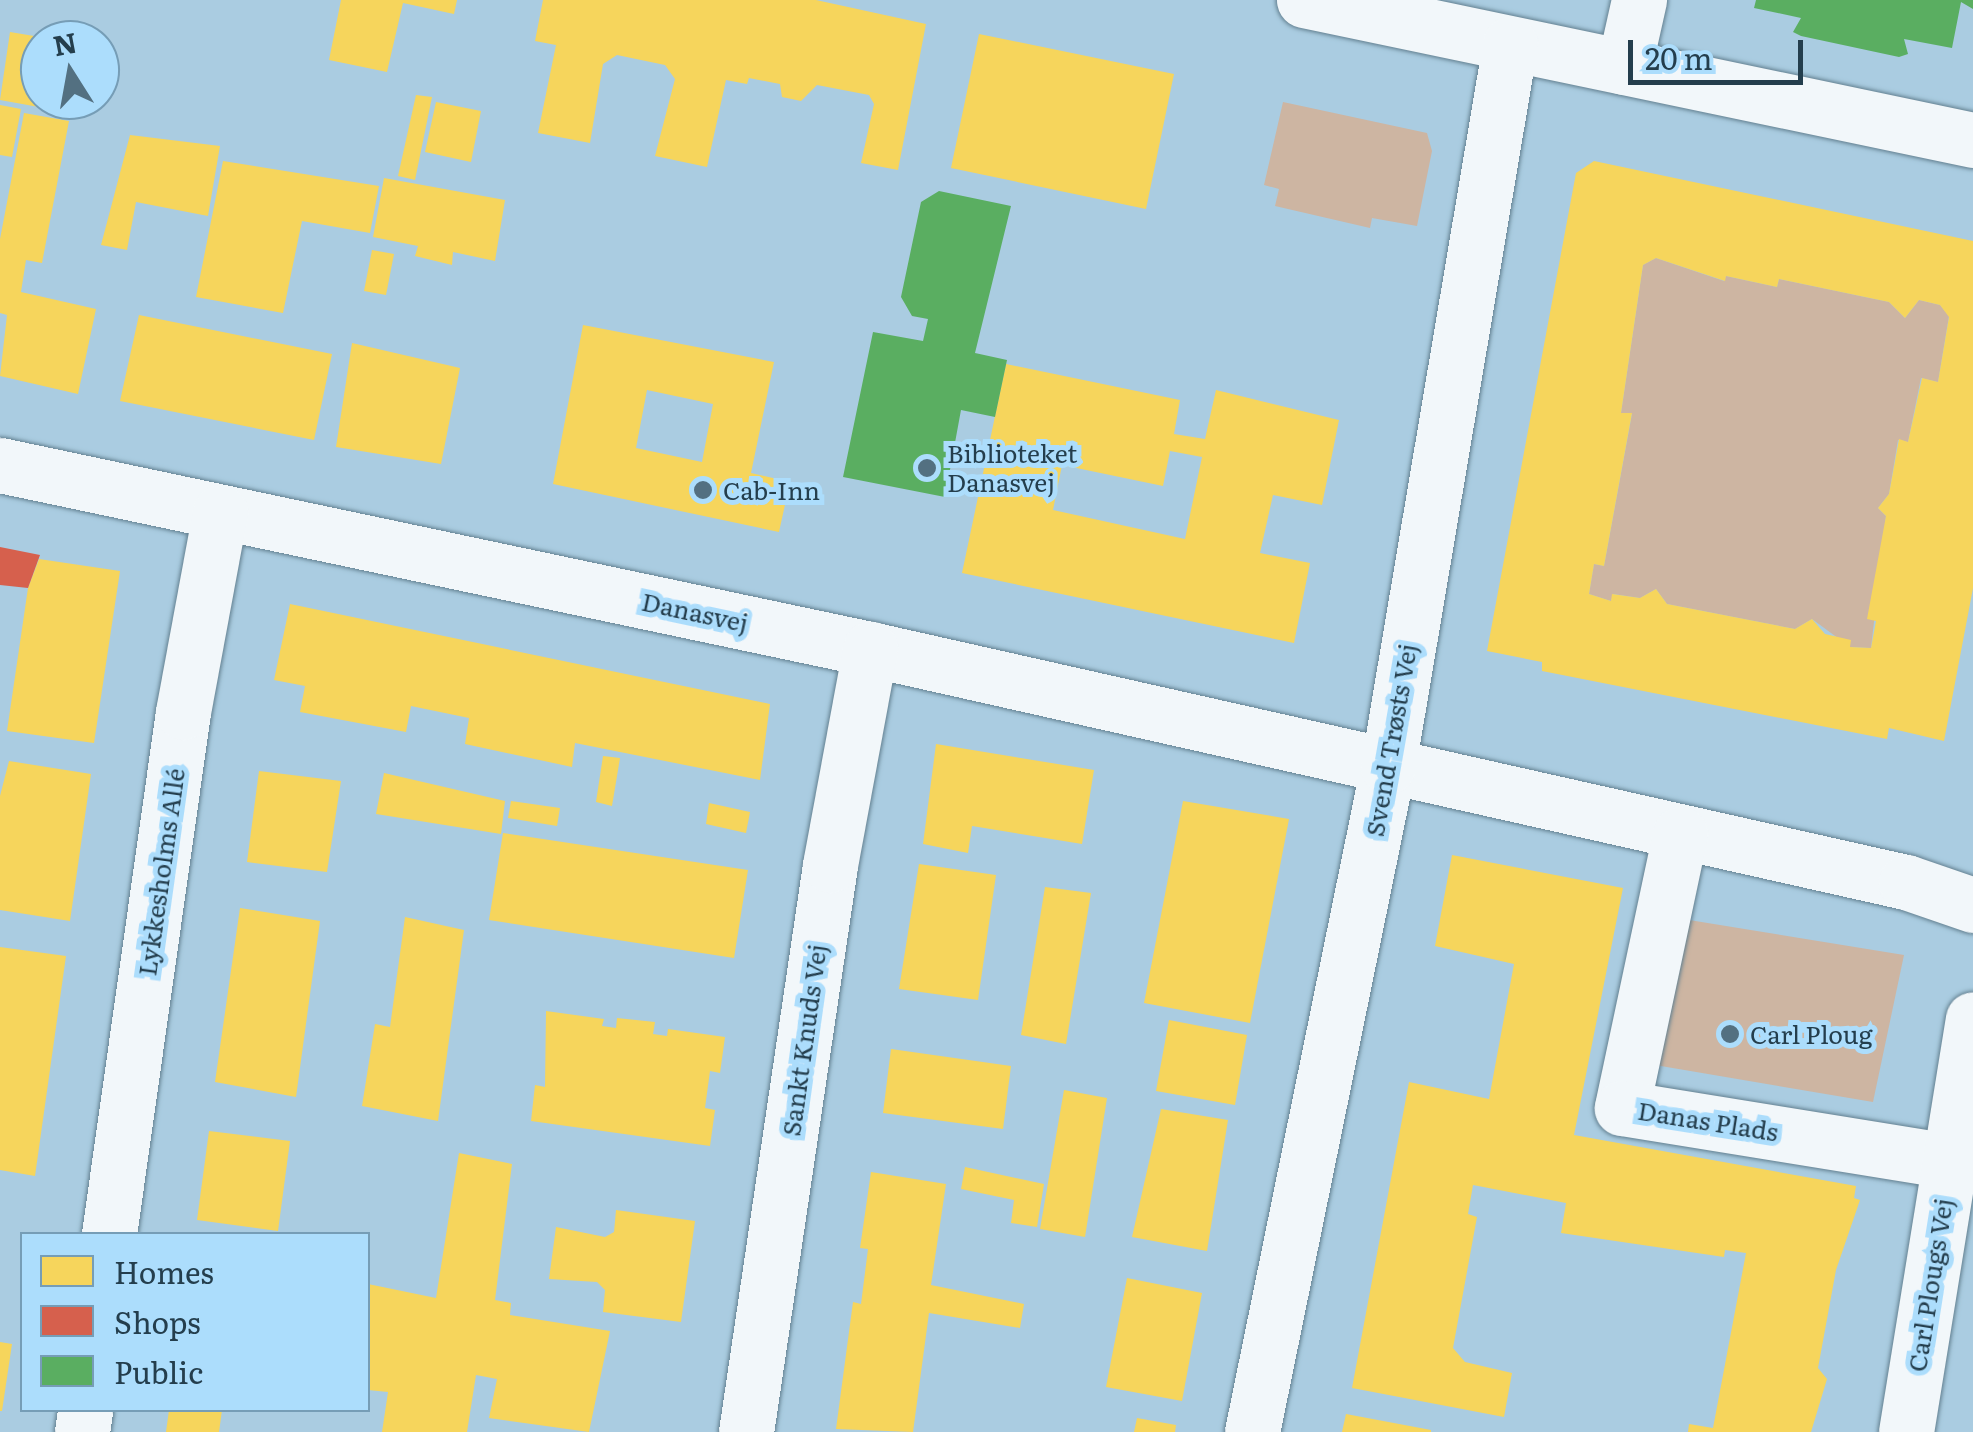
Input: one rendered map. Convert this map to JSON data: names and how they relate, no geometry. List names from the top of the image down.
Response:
{
  "streets": {
    "street": [
      "Danasvej",
      "Svend Trøsts Vej",
      "Lykkesholms Allé",
      "Sankt Knuds Vej",
      "Danas Plads",
      "Carl Plougs Vej"
    ]
  },
  "crossings": [
    ["Danasvej", "Svend Trøsts Vej"],
    ["Danasvej", "Lykkesholms Allé"],
    ["Danasvej", "Sankt Knuds Vej"],
    ["Danas Plads", "Carl Plougs Vej"]
  ],
  "places": ["Biblioteket Danasvej", "Cab-Inn", "Carl Ploug"],
  "legend": ["Homes", "Shops", "Public"],
  "scale_bar": "20 m",
  "north": "top"
}
